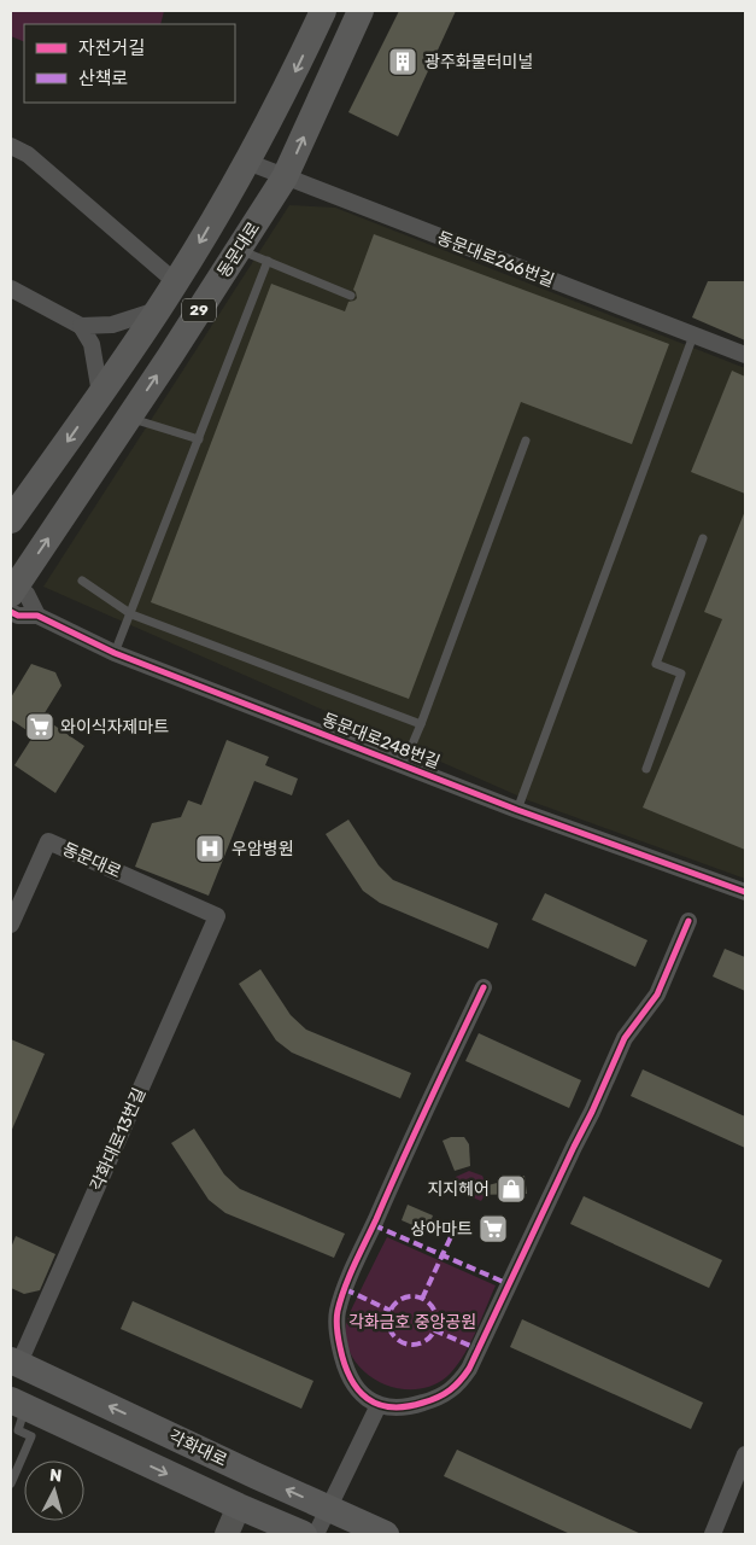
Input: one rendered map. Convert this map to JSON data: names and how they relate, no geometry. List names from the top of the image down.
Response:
{
  "streets": {
    "main road": ["동문대로", "29", "각화대로"],
    "street": ["동문대로266번길", "동문대로248번길", "각화대로13번길"]
  },
  "crossings": [
    ["동문대로", "동문대로266번길"],
    ["동문대로", "동문대로248번길"],
    ["동문대로", "각화대로13번길"],
    ["동문대로266번길", "29"],
    ["각화대로13번길", "각화대로"]
  ],
  "parks": ["각화금호 중앙공원"],
  "places": {
    "building": ["광주화물터미널"],
    "supermarket": ["와이식자제마트", "상아마트"],
    "hospital": ["우암병원"],
    "shop": ["지지헤어"]
  },
  "legend": ["자전거길", "산책로"],
  "north": "top"
}
